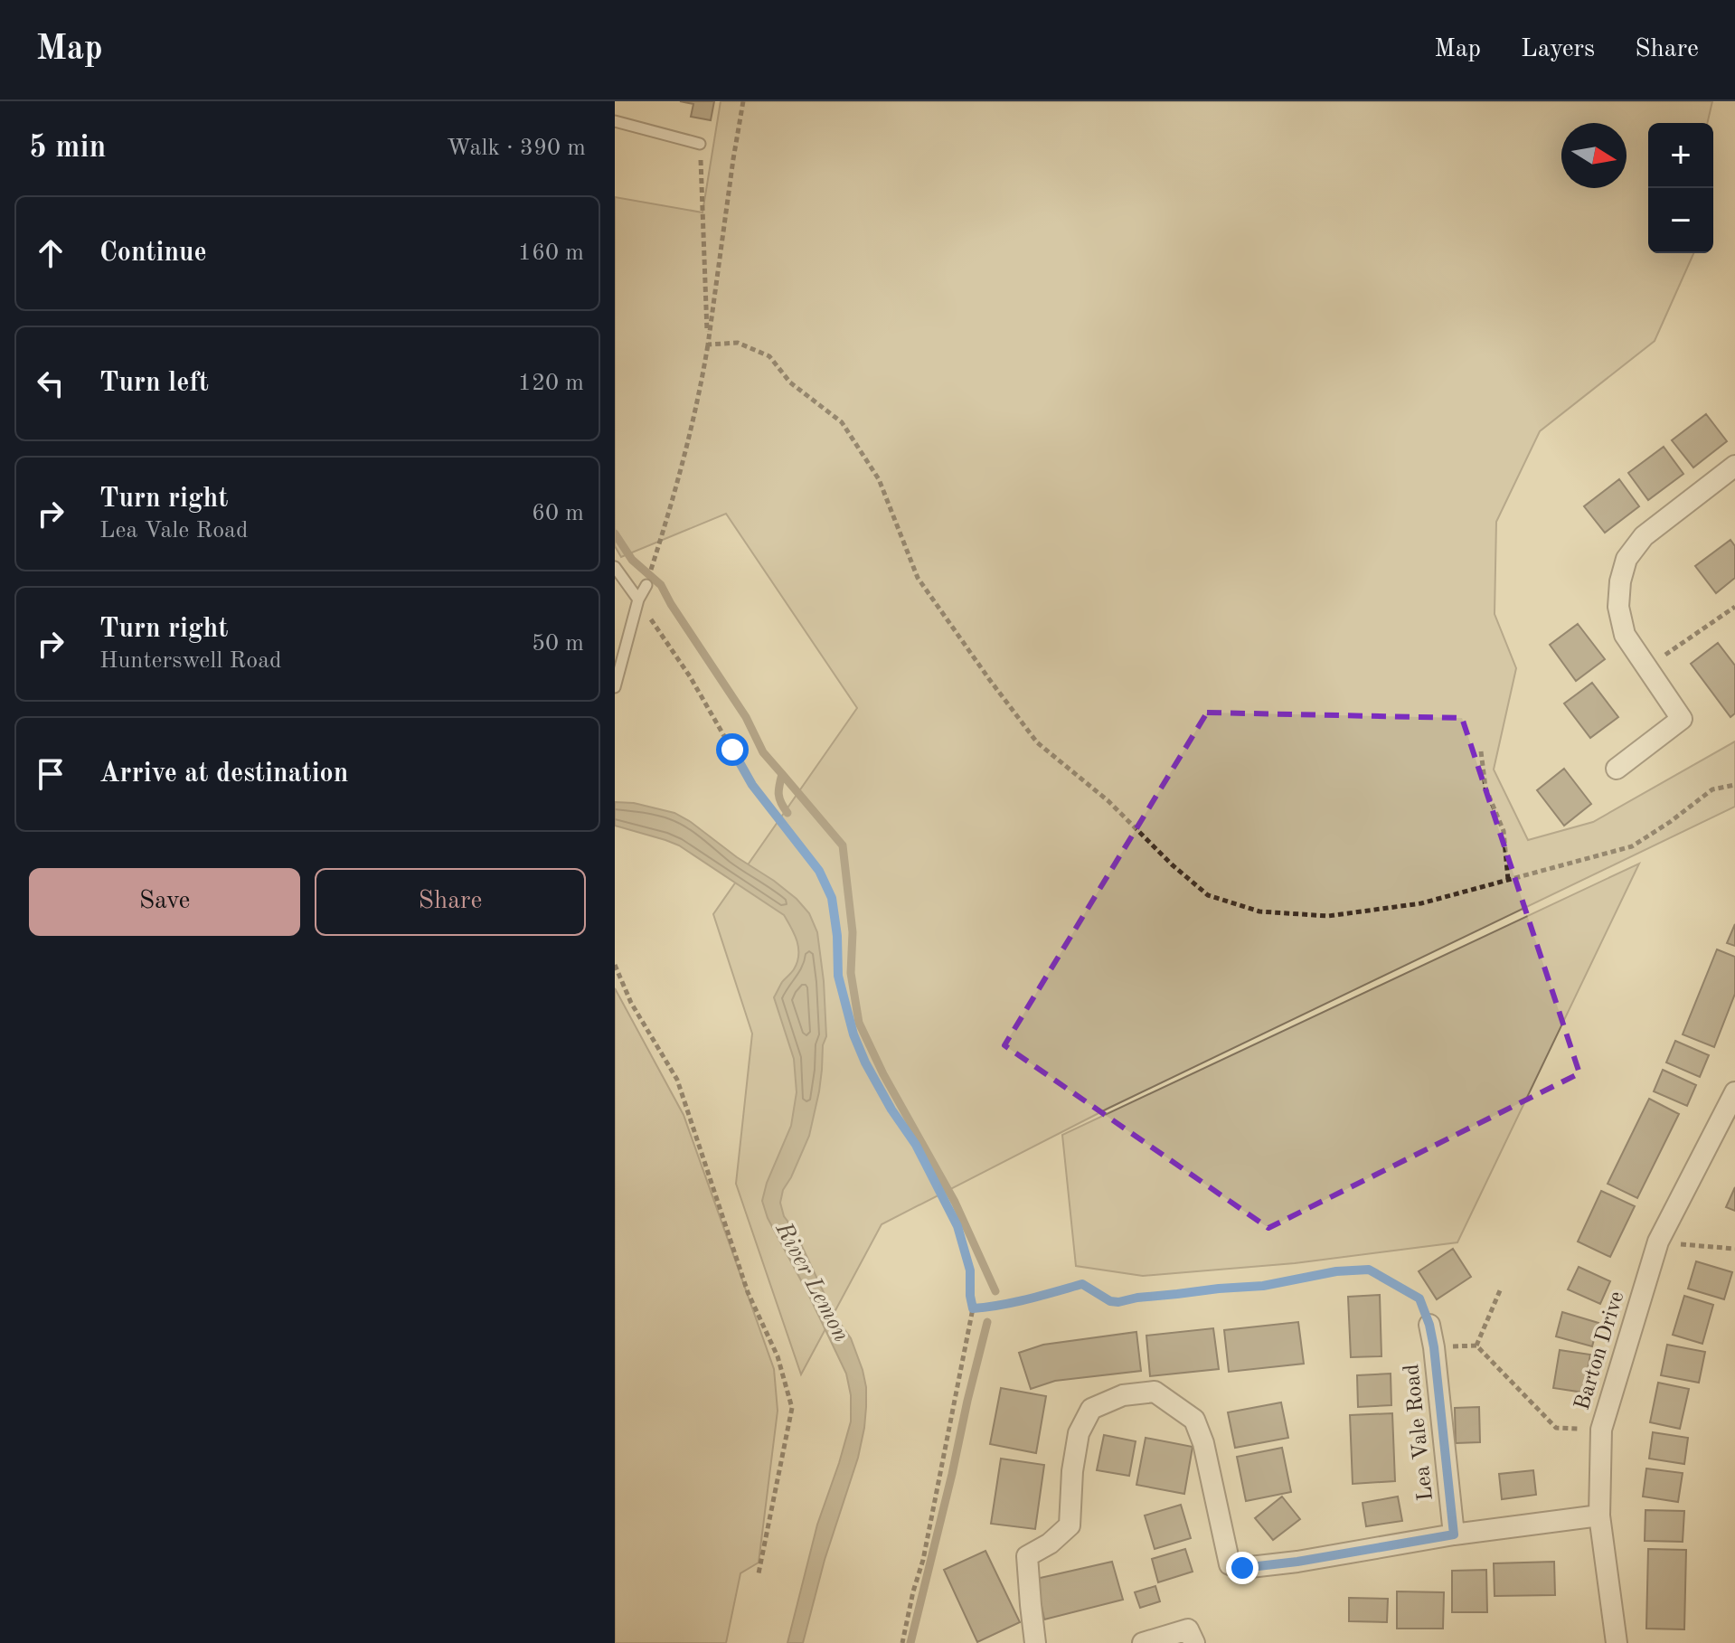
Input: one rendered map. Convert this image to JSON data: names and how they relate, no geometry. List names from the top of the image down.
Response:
{
  "streets": {
    "street": ["Barton Drive", "Lea Vale Road"]
  },
  "water": ["River Lemon"],
  "north": "right",
  "page": {
    "header": "Map",
    "nav": ["Map", "Layers", "Share"],
    "heading": ["5 min", "Walk · 390 m"],
    "map_buttons": ["+", "−"],
    "list": [
      ["Continue", "160 m"],
      ["Turn left", "120 m"],
      ["Turn right", "Lea Vale Road", "60 m"],
      ["Turn right", "Hunterswell Road", "50 m"],
      "Arrive at destination"
    ],
    "buttons": ["Save", "Share"]
  }
}
